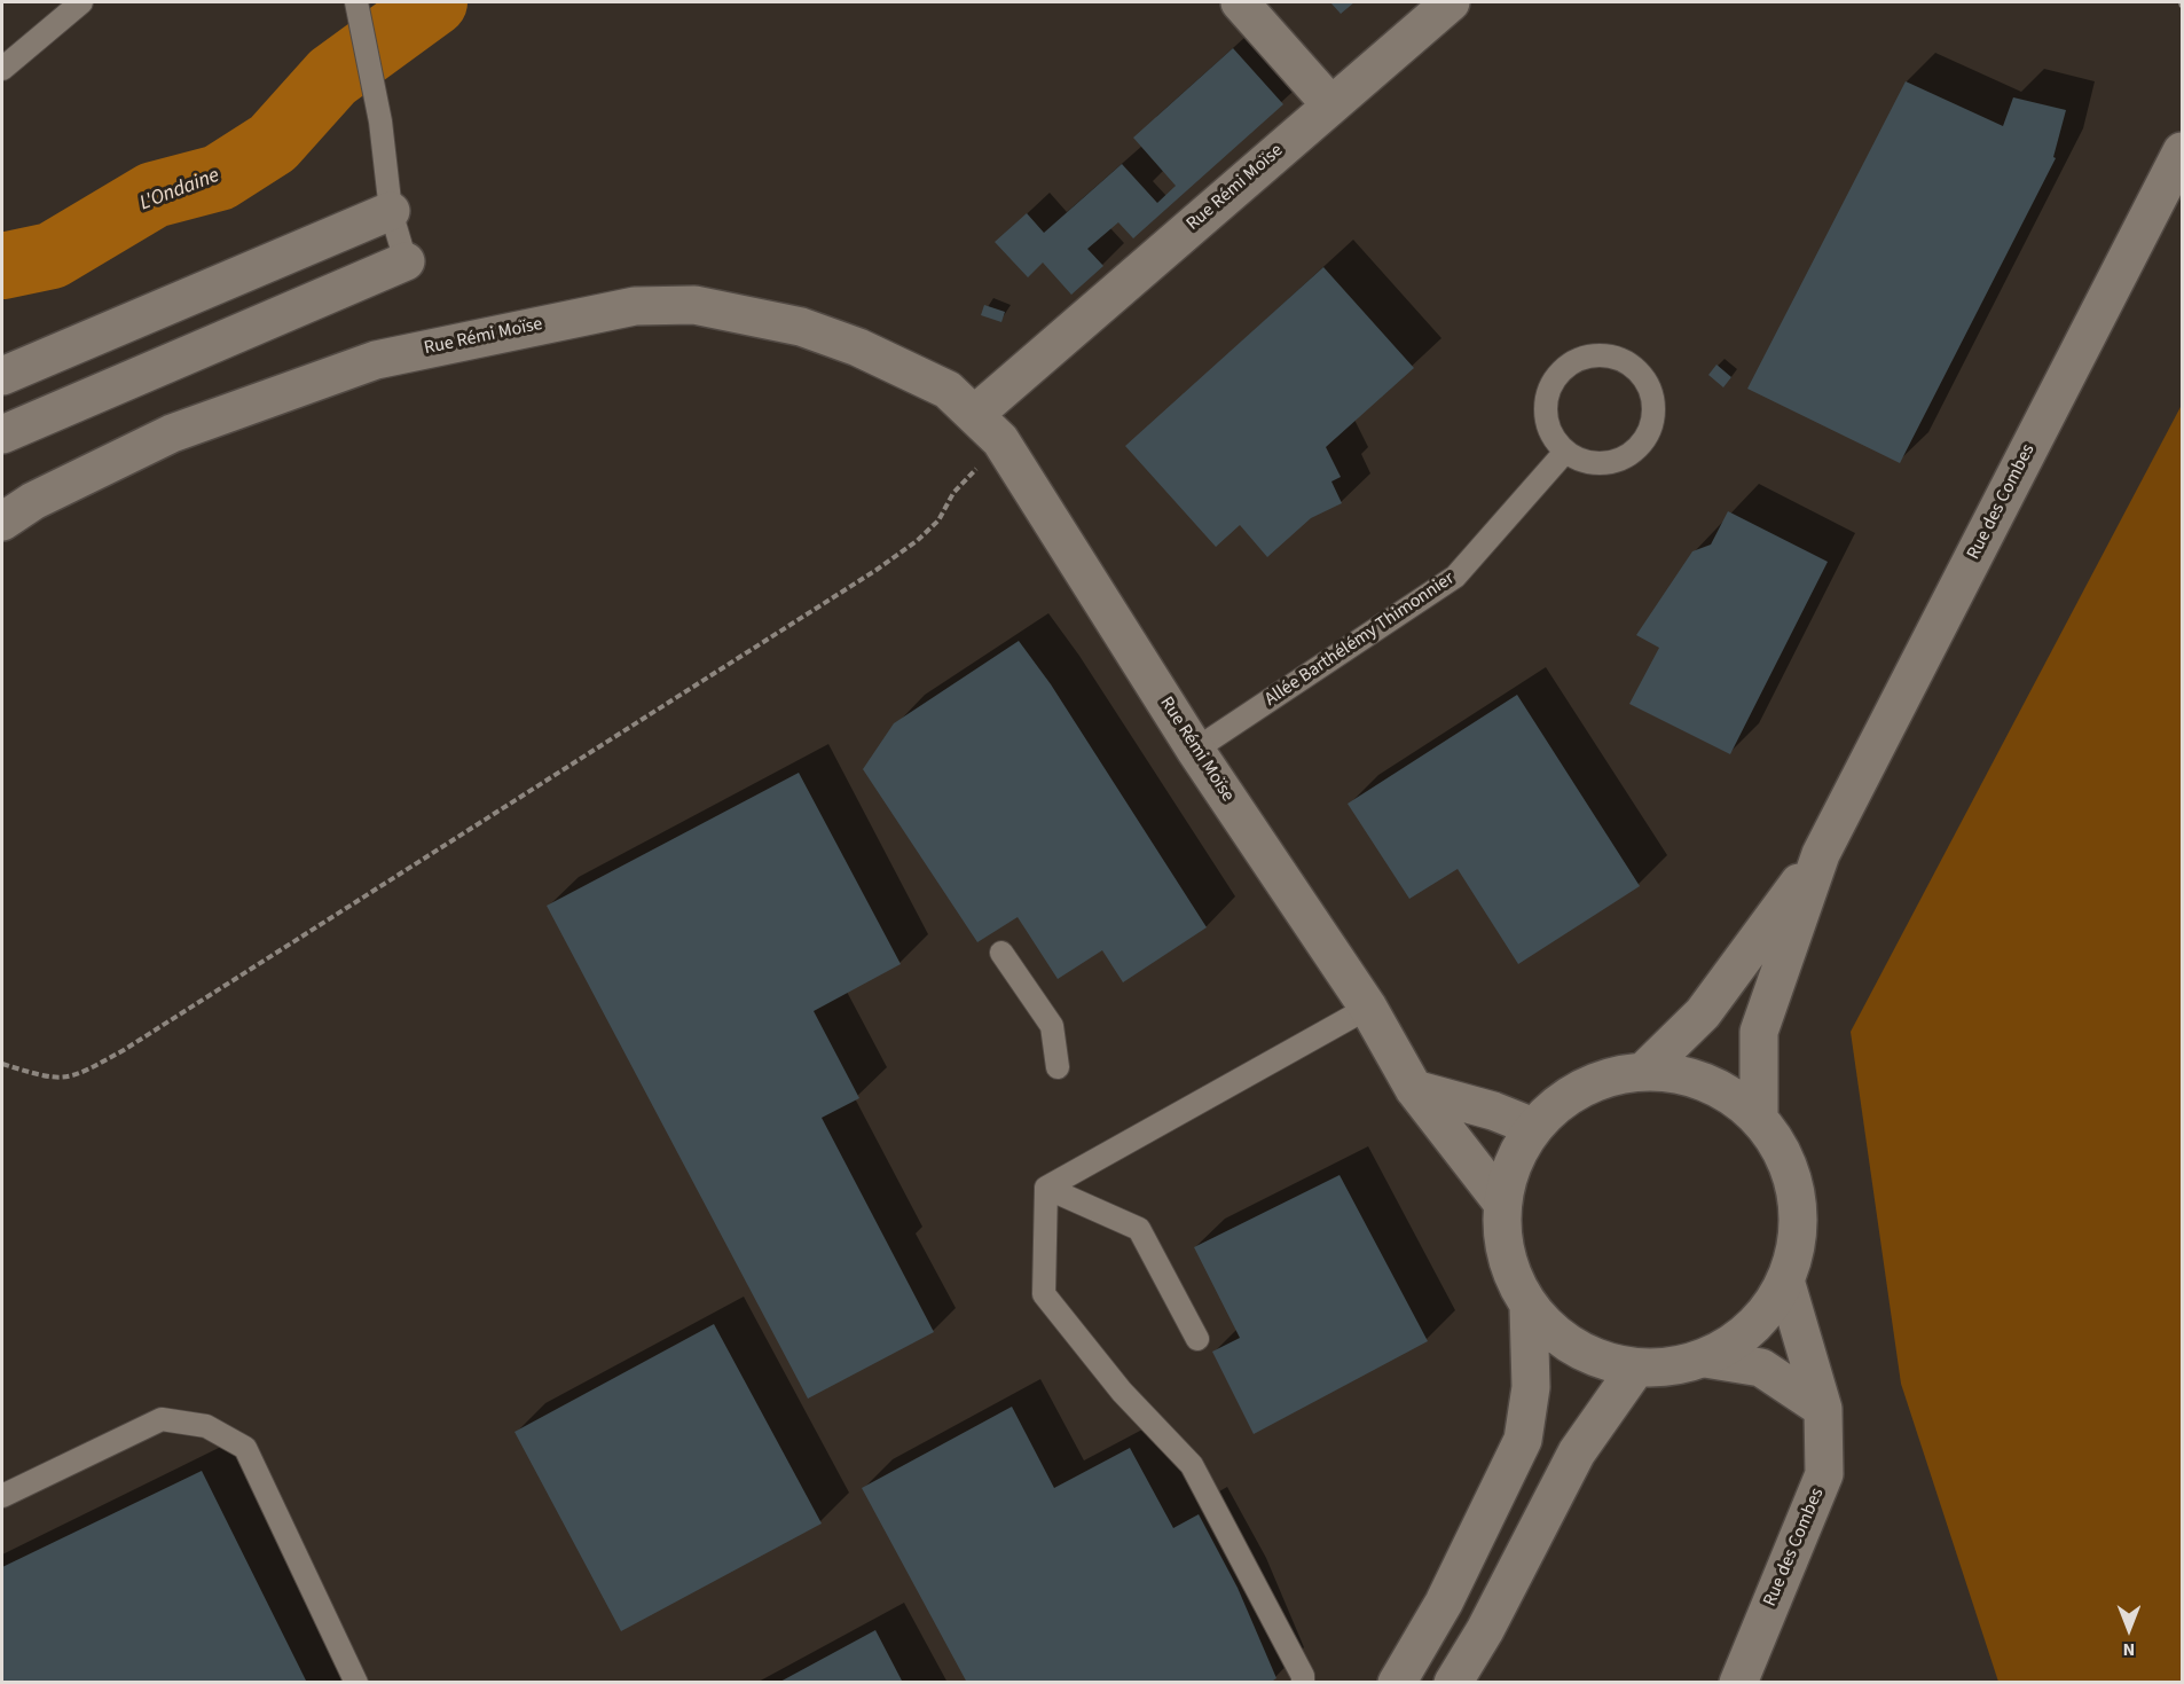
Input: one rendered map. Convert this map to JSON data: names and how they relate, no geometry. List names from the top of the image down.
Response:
{
  "streets": {
    "street": ["Rue Rémi Moïse", "Rue des Combes"],
    "lane": ["Allée Barthélémy Thimonnier"]
  },
  "crossings": [
    ["Rue Rémi Moïse", "Allée Barthélémy Thimonnier"]
  ],
  "water": ["L'Ondaine"],
  "north": "bottom"
}
